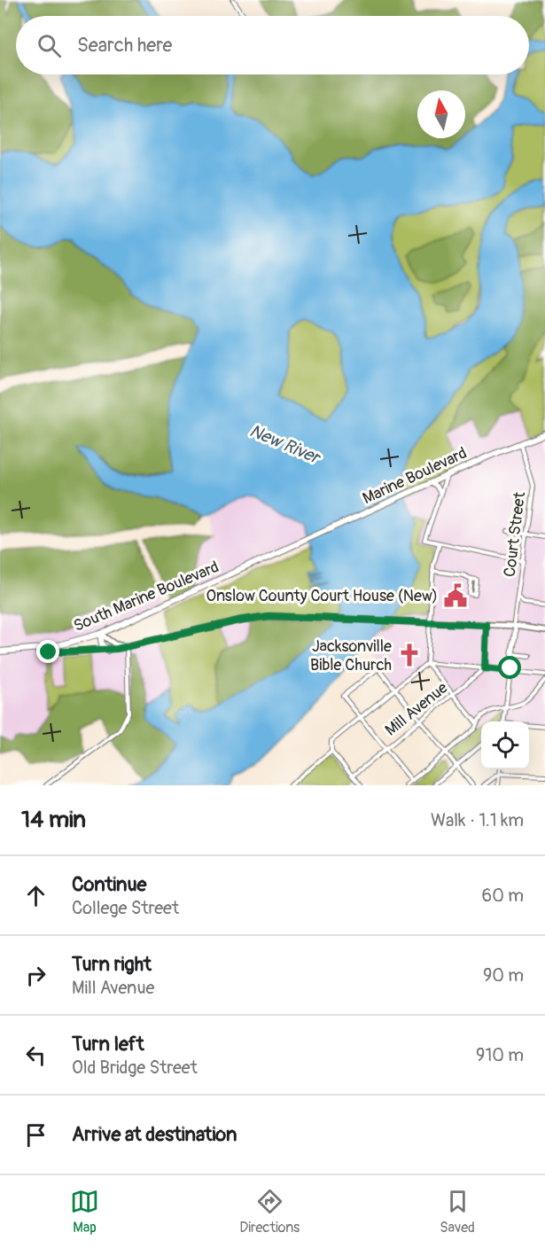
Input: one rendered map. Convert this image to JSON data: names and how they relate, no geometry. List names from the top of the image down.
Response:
{
  "streets": {
    "main road": ["Marine Boulevard", "South Marine Boulevard"],
    "street": ["Court Street", "Mill Avenue"]
  },
  "crossings": [
    ["Marine Boulevard", "Court Street"],
    ["Marine Boulevard", "South Marine Boulevard"]
  ],
  "water": ["New River"],
  "places": {
    "public building": ["Onslow County Court House (New)"],
    "church": ["Jacksonville Bible Church"]
  },
  "north": "top",
  "page": {
    "search": "Search here",
    "heading": ["14 min", "Walk · 1.1 km"],
    "list": [
      ["Continue", "College Street", "60 m"],
      ["Turn right", "Mill Avenue", "90 m"],
      ["Turn left", "Old Bridge Street", "910 m"],
      "Arrive at destination"
    ],
    "nav": ["Map", "Directions", "Saved"]
  }
}
